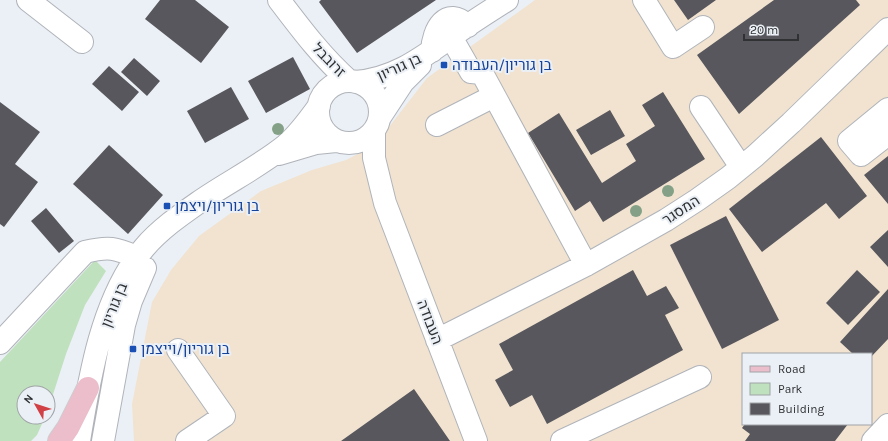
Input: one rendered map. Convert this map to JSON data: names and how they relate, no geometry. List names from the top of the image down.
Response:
{
  "streets": {
    "street": [
      "זרובבל",
      "בן גוריון",
      "המסגר",
      "העבודה"
    ]
  },
  "crossings": [
    ["זרובבל", "בן גוריון"],
    ["זרובבל", "העבודה"],
    ["בן גוריון", "העבודה"],
    ["המסגר", "העבודה"]
  ],
  "places": {
    "transit": ["בן גוריון/העבודה", "בן גוריון/ויצמן", "בן גוריון/וייצמן"]
  },
  "legend": ["Road", "Park", "Building"],
  "scale_bar": "20 m",
  "north": "top left"
}
